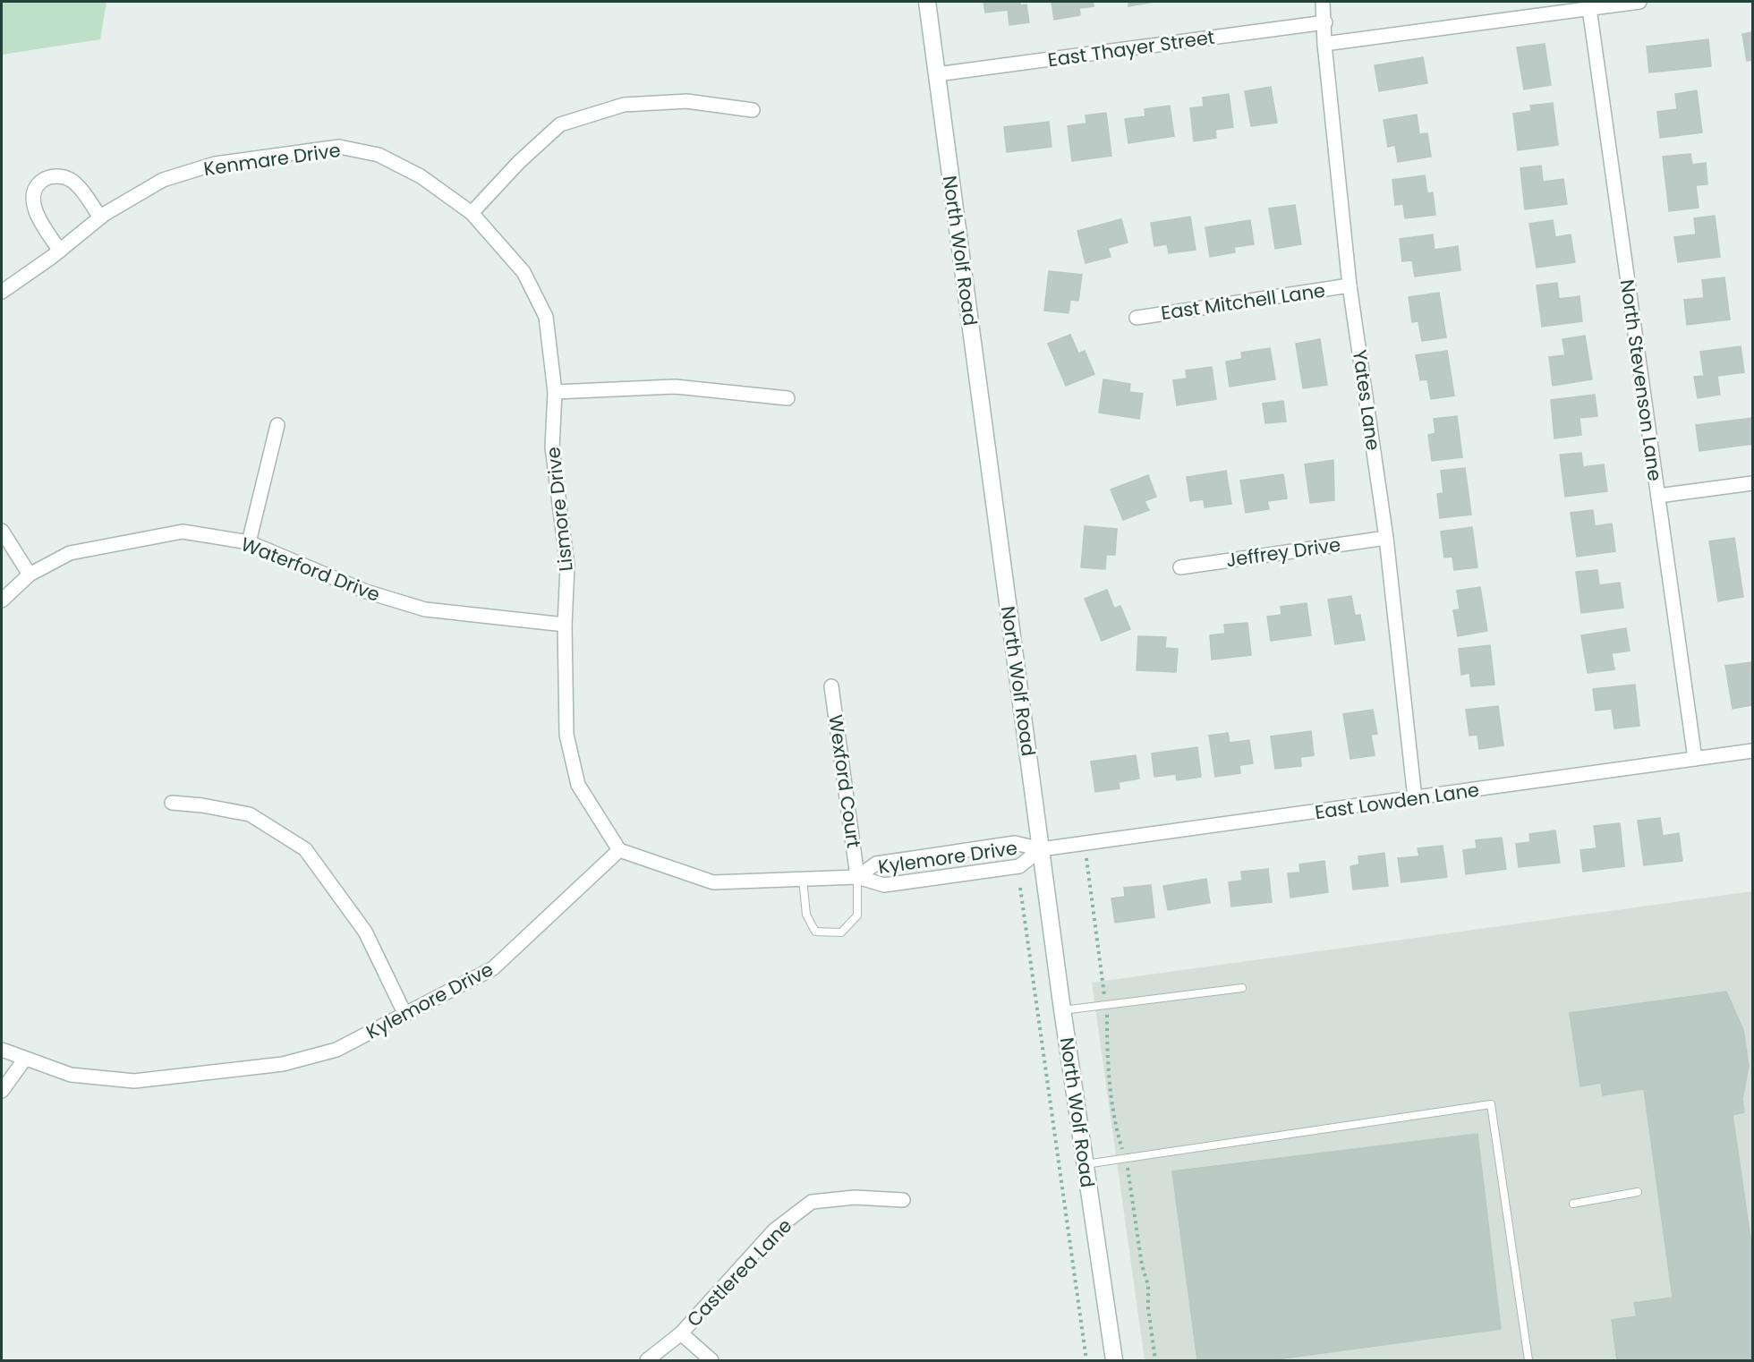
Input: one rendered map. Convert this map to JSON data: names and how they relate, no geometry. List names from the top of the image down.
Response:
{
  "streets": {
    "main road": ["North Wolf Road"],
    "street": [
      "East Thayer Street",
      "Kenmare Drive",
      "East Mitchell Lane",
      "North Stevenson Lane",
      "Yates Lane",
      "Lismore Drive",
      "Jeffrey Drive",
      "Waterford Drive",
      "Wexford Court",
      "East Lowden Lane",
      "Kylemore Drive",
      "Castlerea Lane"
    ]
  },
  "crossings": [
    ["East Thayer Street", "North Wolf Road"],
    ["East Thayer Street", "Yates Lane"],
    ["Kenmare Drive", "Lismore Drive"],
    ["North Wolf Road", "East Lowden Lane"],
    ["North Wolf Road", "Kylemore Drive"],
    ["East Mitchell Lane", "Yates Lane"],
    ["North Stevenson Lane", "East Lowden Lane"],
    ["Yates Lane", "Jeffrey Drive"],
    ["Yates Lane", "East Lowden Lane"],
    ["Lismore Drive", "Waterford Drive"],
    ["Lismore Drive", "Kylemore Drive"],
    ["Wexford Court", "Kylemore Drive"],
    ["East Lowden Lane", "Kylemore Drive"]
  ]
}
